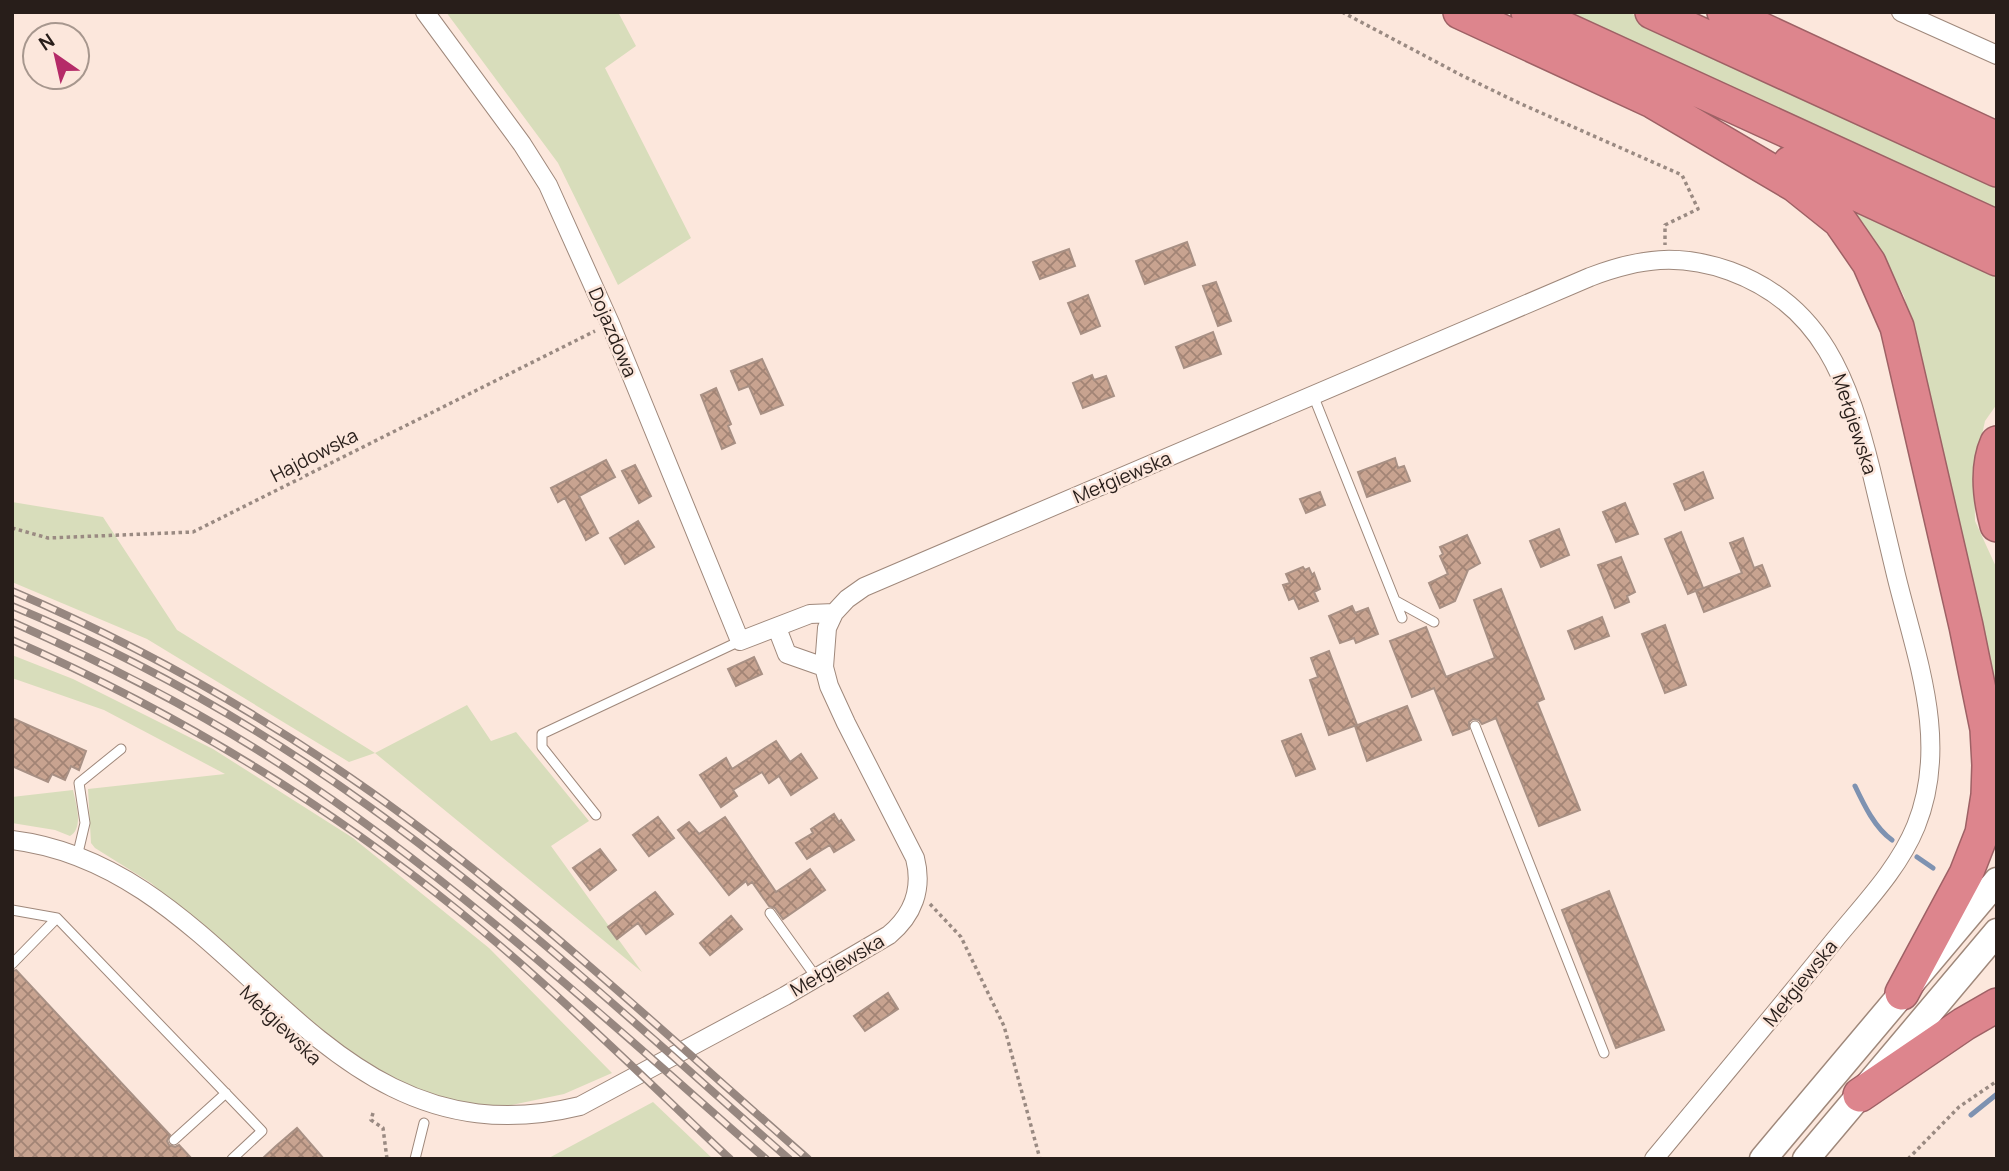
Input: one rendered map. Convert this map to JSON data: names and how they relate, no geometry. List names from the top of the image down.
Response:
{
  "streets": {
    "street": ["Dojazdowa", "Mełgiewska"],
    "path": ["Hajdowska"]
  },
  "crossings": [
    ["Dojazdowa", "Hajdowska"]
  ],
  "north": "top left"
}
